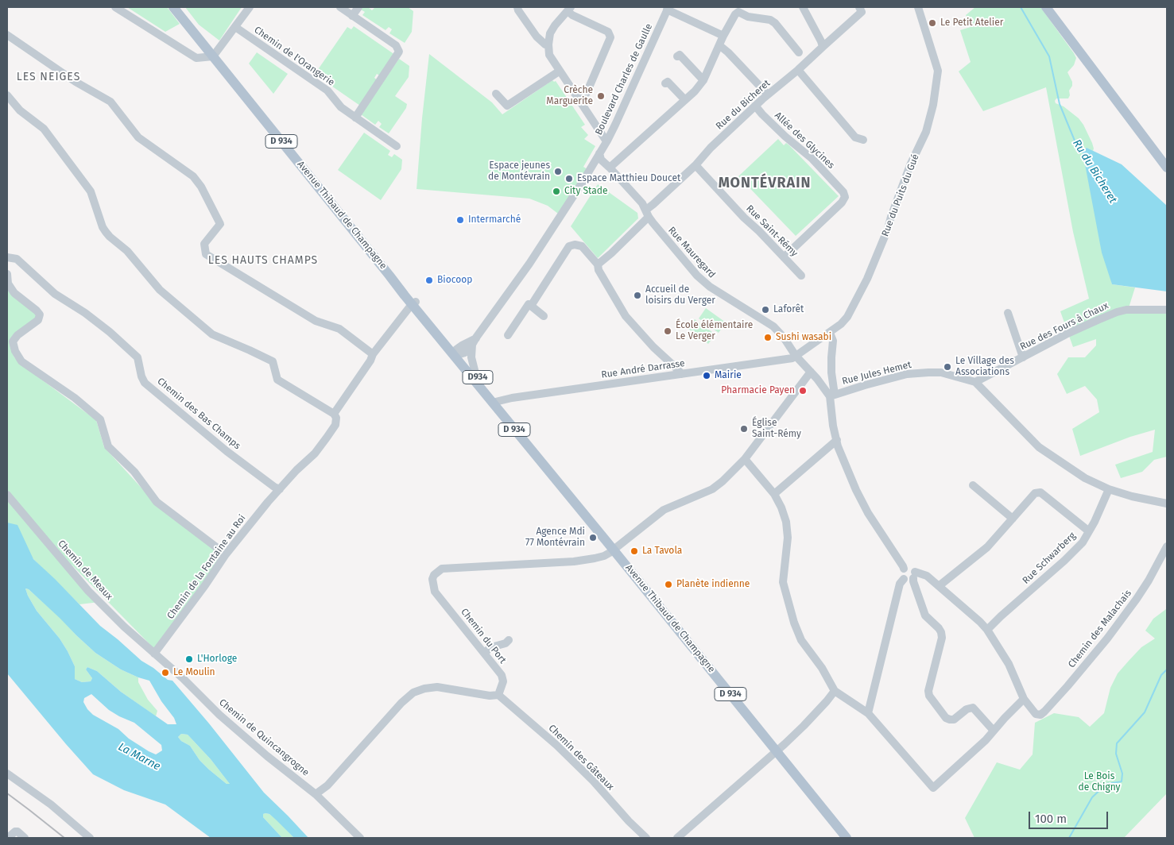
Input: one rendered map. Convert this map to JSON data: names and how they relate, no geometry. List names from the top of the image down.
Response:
{
  "streets": {
    "main road": ["D 934", "Avenue Thibaud de Champagne", "D934"],
    "street": [
      "Chemin de l'Orangerie",
      "Boulevard Charles de Gaulle",
      "Rue du Bicheret",
      "Allée des Glycines",
      "Rue du Puits du Gué",
      "Rue Saint-Rémy",
      "Rue Mauregard",
      "Rue des Fours à Chaux",
      "Rue André Darrasse",
      "Rue Jules Hemet",
      "Chemin des Bas Champs",
      "Rue Schwarberg",
      "Chemin de la Fontaine au Roi",
      "Chemin de Meaux",
      "Chemin des Malachais",
      "Chemin du Port",
      "Chemin de Quincangrogne",
      "Chemin des Gâteaux"
    ]
  },
  "crossings": [
    ["Boulevard Charles de Gaulle", "Avenue Thibaud de Champagne"],
    ["Boulevard Charles de Gaulle", "Rue Mauregard"],
    ["Rue du Bicheret", "Allée des Glycines"],
    ["Rue du Bicheret", "Rue Saint-Rémy"],
    ["Rue du Bicheret", "Rue Mauregard"],
    ["Allée des Glycines", "Rue Saint-Rémy"],
    ["Rue du Puits du Gué", "Rue Mauregard"],
    ["Rue du Puits du Gué", "Rue André Darrasse"],
    ["Avenue Thibaud de Champagne", "Rue André Darrasse"],
    ["Avenue Thibaud de Champagne", "Chemin de la Fontaine au Roi"],
    ["Avenue Thibaud de Champagne", "Chemin du Port"],
    ["Rue Mauregard", "Rue André Darrasse"],
    ["Rue Mauregard", "Rue Jules Hemet"],
    ["Rue des Fours à Chaux", "Rue Jules Hemet"],
    ["Chemin des Bas Champs", "Chemin de la Fontaine au Roi"],
    ["Chemin de la Fontaine au Roi", "Chemin de Meaux"],
    ["Chemin de la Fontaine au Roi", "Chemin de Quincangrogne"],
    ["Chemin de Meaux", "Chemin de Quincangrogne"],
    ["Chemin du Port", "Chemin des Gâteaux"]
  ],
  "districts": ["LES NEIGES", "MONTÉVRAIN", "LES HAUTS CHAMPS"],
  "water": ["Ru du Bicheret", "La Marne"],
  "parks": ["Le Bois de Chigny"],
  "places": [
    "Le Petit Atelier",
    "Crèche Marguerite",
    "Espace jeunes de Montévrain",
    "Espace Matthieu Doucet",
    "City Stade",
    "Intermarché",
    "Biocoop",
    "Accueil de loisirs du Verger",
    "Laforêt",
    "École élémentaire Le Verger",
    "Sushi wasabi",
    "Le Village des Associations",
    "Mairie",
    "Pharmacie Payen",
    "Église Saint-Rémy",
    "Agence Mdi 77 Montévrain",
    "La Tavola",
    "Planète indienne",
    "L'Horloge",
    "Le Moulin"
  ],
  "scale_bar": "100 m"
}
